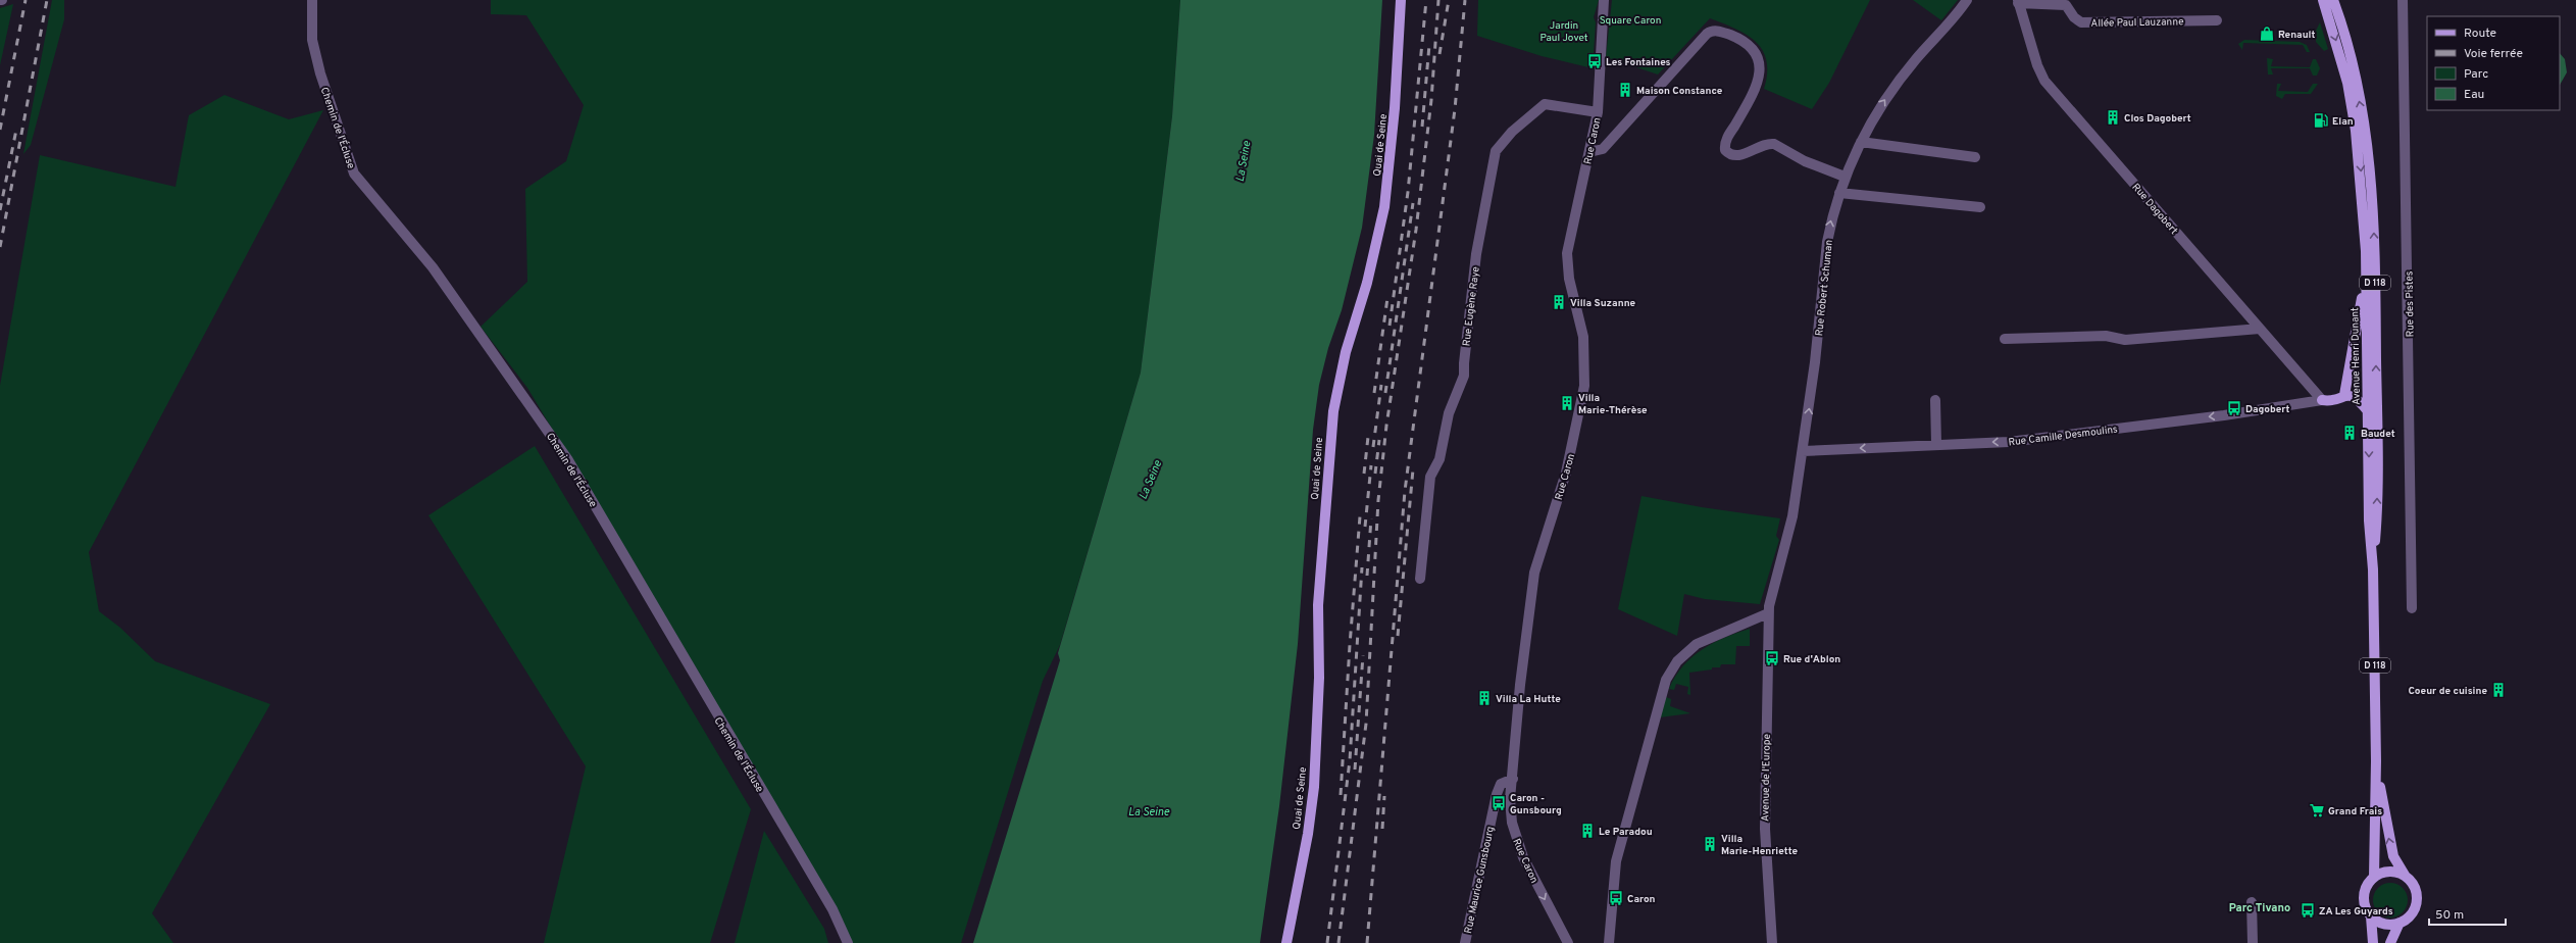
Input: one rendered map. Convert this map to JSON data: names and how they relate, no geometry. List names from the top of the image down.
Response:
{
  "streets": {
    "main road": ["Quai de Seine", "D 118", "Avenue Henri Dunant"],
    "street": [
      "Allée Paul Lauzanne",
      "Chemin de l'Écluse",
      "Rue Caron",
      "Rue Dagobert",
      "Rue Robert Schuman",
      "Rue des Pistes",
      "Rue Eugène Raye",
      "Rue Camille Desmoulins",
      "Avenue de l'Europe",
      "Rue Maurice Gunsbourg"
    ]
  },
  "crossings": [
    ["Allée Paul Lauzanne", "Rue Dagobert"],
    ["Rue Caron", "Rue Eugène Raye"],
    ["Rue Caron", "Rue Maurice Gunsbourg"],
    ["Rue Dagobert", "Rue Camille Desmoulins"],
    ["Rue Robert Schuman", "Rue Camille Desmoulins"],
    ["Rue Robert Schuman", "Avenue de l'Europe"]
  ],
  "one_way": ["Rue Robert Schuman", "Rue Camille Desmoulins"],
  "districts": ["Parc Tivano"],
  "water": ["La Seine"],
  "parks": ["Square Caron", "Jardin Paul Jovet"],
  "places": {
    "shop": ["Renault"],
    "bus stop": [
      "Les Fontaines",
      "Dagobert",
      "Rue d'Ablon",
      "Caron - Gunsbourg",
      "Caron",
      "ZA Les Guyards"
    ],
    "building": [
      "Maison Constance",
      "Clos Dagobert",
      "Villa Suzanne",
      "Villa Marie-Thérèse",
      "Baudet",
      "Coeur de cuisine",
      "Villa La Hutte",
      "Le Paradou",
      "Villa Marie-Henriette"
    ],
    "fuel station": ["Elan"],
    "supermarket": ["Grand Frais"]
  },
  "legend": [
    "Route",
    "Voie ferrée",
    "Parc",
    "Eau"
  ],
  "scale_bar": "50 m"
}
